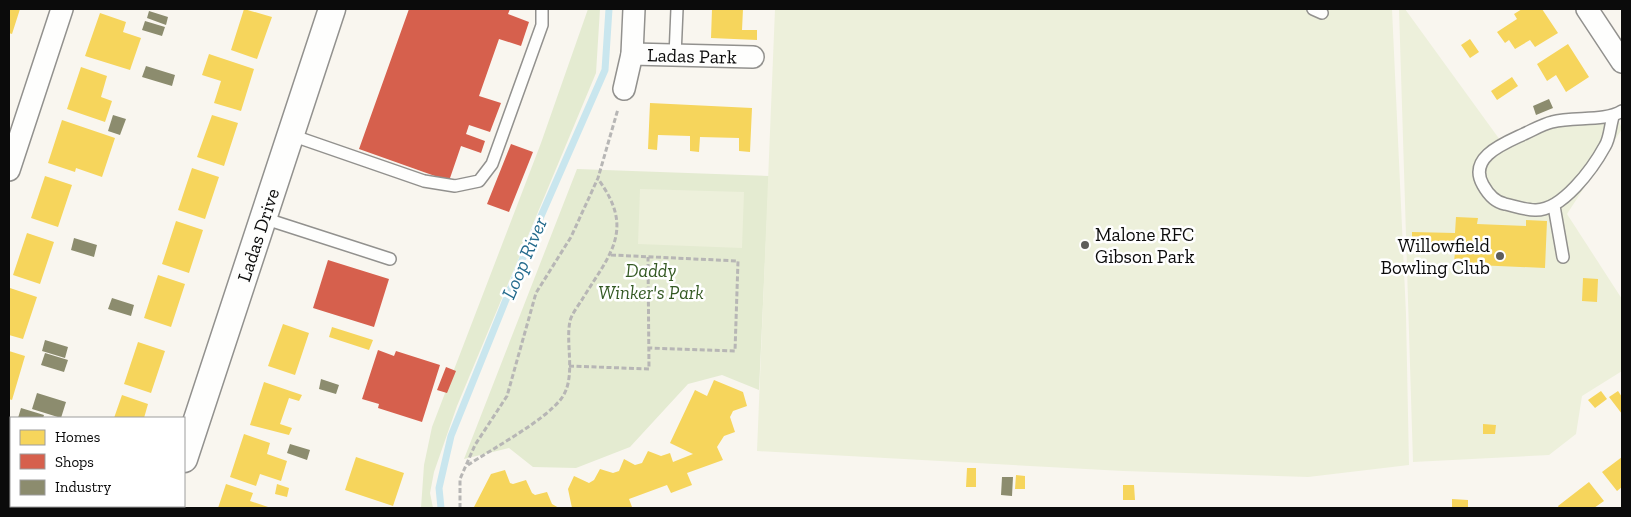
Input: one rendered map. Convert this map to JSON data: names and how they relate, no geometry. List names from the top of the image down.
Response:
{
  "streets": {
    "street": ["Ladas Park", "Ladas Drive"]
  },
  "water": ["Loop River"],
  "parks": ["Daddy Winker's Park"],
  "places": ["Malone RFC Gibson Park", "Willowfield Bowling Club"],
  "legend": ["Homes", "Shops", "Industry"]
}
